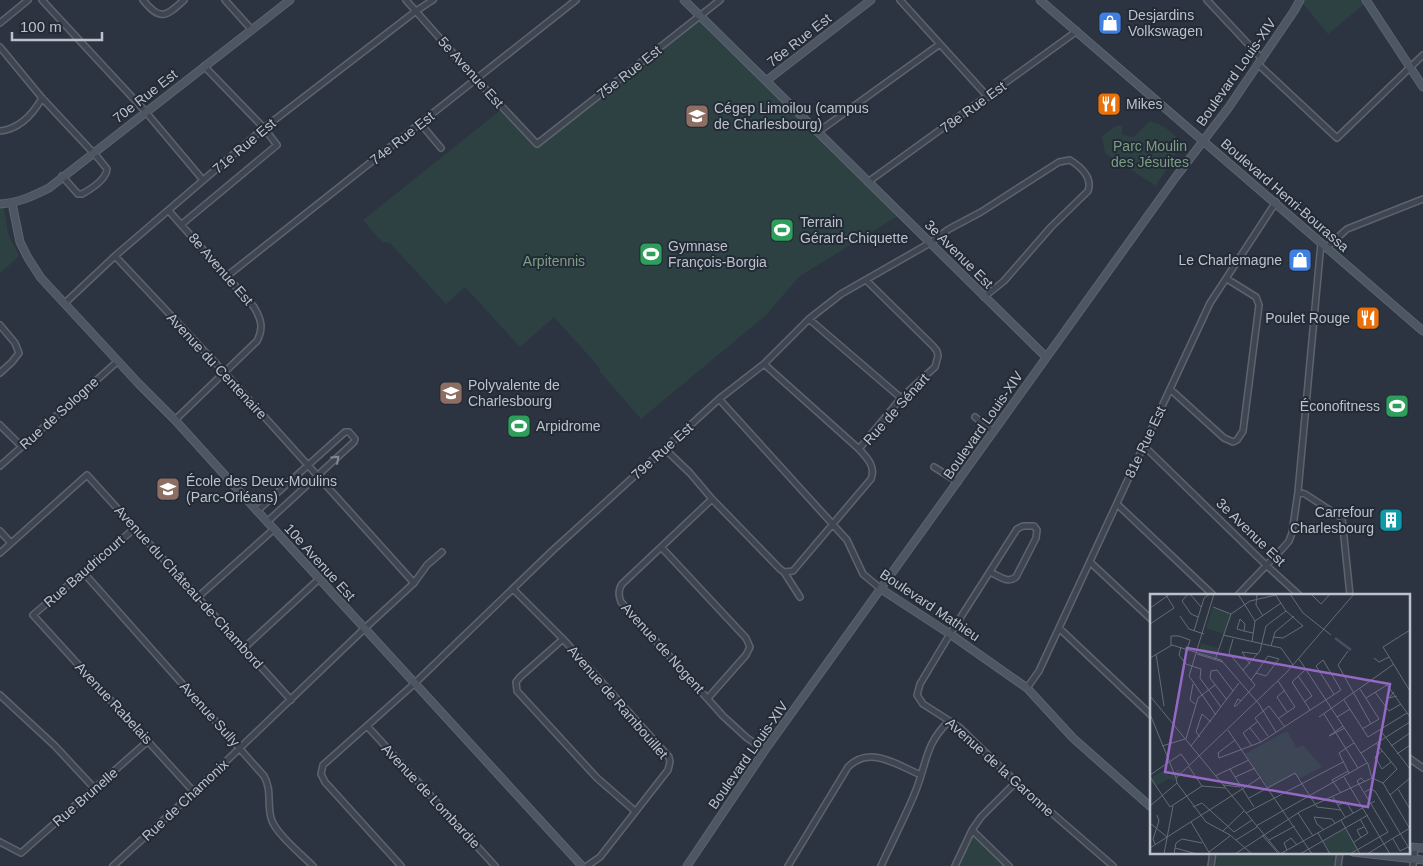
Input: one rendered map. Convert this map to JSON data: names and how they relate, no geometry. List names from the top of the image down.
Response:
{
  "streets": {
    "street": [
      "76e Rue Est",
      "5e Avenue Est",
      "75e Rue Est",
      "Boulevard Louis-XIV",
      "70e Rue Est",
      "78e Rue Est",
      "74e Rue Est",
      "71e Rue Est",
      "Boulevard Henri-Bourassa",
      "3e Avenue Est",
      "8e Avenue Est",
      "Avenue du Centenaire",
      "Rue de Sénart",
      "Rue de Sologne",
      "81e Rue Est",
      "79e Rue Est",
      "10e Avenue Est",
      "Rue Baudricourt",
      "Avenue du Château-de-Chambord",
      "Boulevard Mathieu",
      "Avenue de Nogent",
      "Avenue de Rambouillet",
      "Avenue Rabelais",
      "Avenue Sully",
      "Avenue de la Garonne",
      "Avenue de Lombardie",
      "Rue Brunelle",
      "Rue de Chamonix"
    ]
  },
  "crossings": [
    ["76e Rue Est", "3e Avenue Est"],
    ["5e Avenue Est", "75e Rue Est"],
    ["5e Avenue Est", "74e Rue Est"],
    ["5e Avenue Est", "71e Rue Est"],
    ["75e Rue Est", "3e Avenue Est"],
    ["Boulevard Louis-XIV", "Boulevard Henri-Bourassa"],
    ["Boulevard Louis-XIV", "3e Avenue Est"],
    ["Boulevard Louis-XIV", "Boulevard Mathieu"],
    ["Boulevard Louis-XIV", "Avenue de Nogent"],
    ["70e Rue Est", "10e Avenue Est"],
    ["78e Rue Est", "Boulevard Henri-Bourassa"],
    ["78e Rue Est", "3e Avenue Est"],
    ["74e Rue Est", "8e Avenue Est"],
    ["71e Rue Est", "8e Avenue Est"],
    ["71e Rue Est", "Avenue du Centenaire"],
    ["71e Rue Est", "10e Avenue Est"],
    ["Boulevard Henri-Bourassa", "81e Rue Est"],
    ["3e Avenue Est", "81e Rue Est"],
    ["3e Avenue Est", "79e Rue Est"],
    ["8e Avenue Est", "Avenue du Centenaire"],
    ["Avenue du Centenaire", "Rue de Chamonix"],
    ["Rue de Sénart", "79e Rue Est"],
    ["Rue de Sologne", "10e Avenue Est"],
    ["81e Rue Est", "Boulevard Mathieu"],
    ["79e Rue Est", "10e Avenue Est"],
    ["79e Rue Est", "Boulevard Mathieu"],
    ["79e Rue Est", "Avenue de Rambouillet"],
    ["79e Rue Est", "Avenue de Lombardie"],
    ["10e Avenue Est", "Rue de Chamonix"],
    ["Rue Baudricourt", "Avenue du Château-de-Chambord"],
    ["Rue Baudricourt", "Avenue Rabelais"],
    ["Rue Baudricourt", "Avenue Sully"],
    ["Avenue du Château-de-Chambord", "Rue de Chamonix"],
    ["Boulevard Mathieu", "Avenue de la Garonne"],
    ["Avenue Rabelais", "Rue Brunelle"],
    ["Avenue Rabelais", "Rue de Chamonix"],
    ["Avenue Sully", "Rue de Chamonix"]
  ],
  "parks": ["Parc Moulin des Jésuites", "Arpitennis"],
  "places": {
    "shop": ["Desjardins Volkswagen", "Le Charlemagne"],
    "restaurant": ["Mikes", "Poulet Rouge"],
    "school or university": ["Cégep Limoilou (campus de Charlesbourg)", "Polyvalente de Charlesbourg", "École des Deux-Moulins (Parc-Orléans)"],
    "sports": [
      "Terrain Gérard-Chiquette",
      "Gymnase François-Borgia",
      "Éconofitness",
      "Arpidrome"
    ],
    "building": ["Carrefour Charlesbourg"]
  },
  "scale_bar": "100 m"
}
